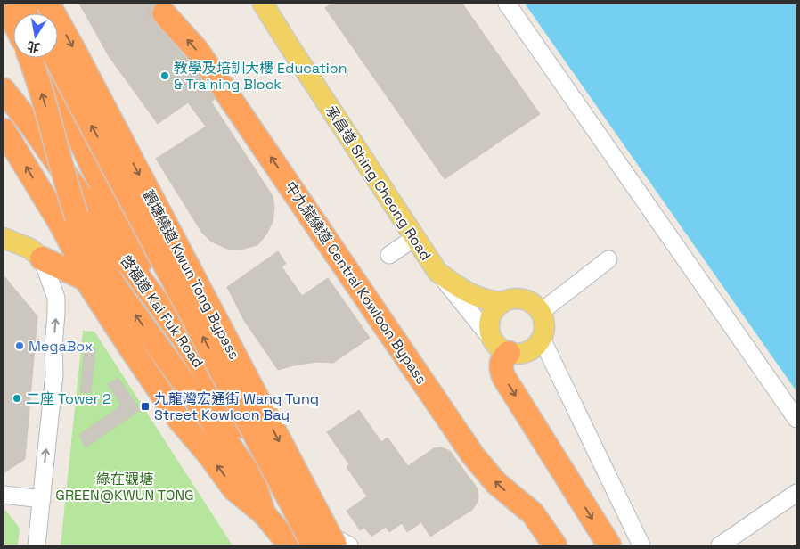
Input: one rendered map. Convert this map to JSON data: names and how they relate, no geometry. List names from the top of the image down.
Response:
{
  "streets": {
    "highway": ["觀塘繞道 Kwun Tong Bypass", "中九龍繞道 Central Kowloon Bypass", "啓福道 Kai Fuk Road"],
    "main road": ["承昌道 Shing Cheong Road"]
  },
  "crossings": [
    ["觀塘繞道 Kwun Tong Bypass", "啓福道 Kai Fuk Road"]
  ],
  "parks": ["綠在觀塘 GREEN@KWUN TONG"],
  "places": {
    "other": ["教學及培訓大樓 Education & Training Block", "MegaBox", "二座 Tower 2"],
    "transit": ["九龍灣宏通街 Wang Tung Street Kowloon Bay"]
  },
  "north": "bottom"
}
